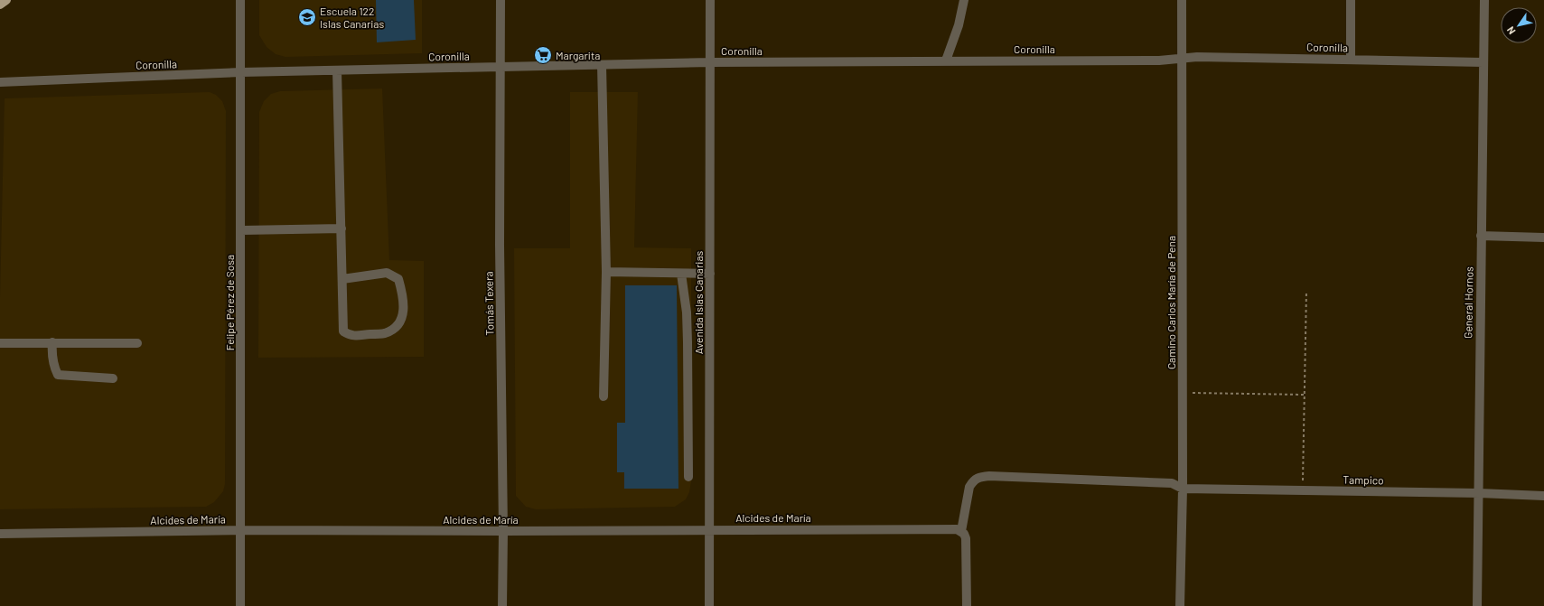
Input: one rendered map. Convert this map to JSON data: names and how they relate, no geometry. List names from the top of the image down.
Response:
{
  "streets": {
    "street": [
      "Coronilla",
      "Felipe Pérez de Sosa",
      "Avenida Islas Canarias",
      "Camino Carlos María de Pena",
      "General Hornos",
      "Tomás Texera",
      "Tampico",
      "Alcides de María"
    ]
  },
  "crossings": [
    ["Coronilla", "Felipe Pérez de Sosa"],
    ["Coronilla", "Avenida Islas Canarias"],
    ["Coronilla", "Camino Carlos María de Pena"],
    ["Coronilla", "General Hornos"],
    ["Coronilla", "Tomás Texera"],
    ["Felipe Pérez de Sosa", "Alcides de María"],
    ["Avenida Islas Canarias", "Alcides de María"],
    ["Camino Carlos María de Pena", "Tampico"],
    ["General Hornos", "Tampico"],
    ["Tomás Texera", "Alcides de María"],
    ["Tampico", "Alcides de María"]
  ],
  "places": {
    "school or university": ["Escuela 122 Islas Canarias"],
    "supermarket": ["Margarita"]
  },
  "north": "bottom left"
}
